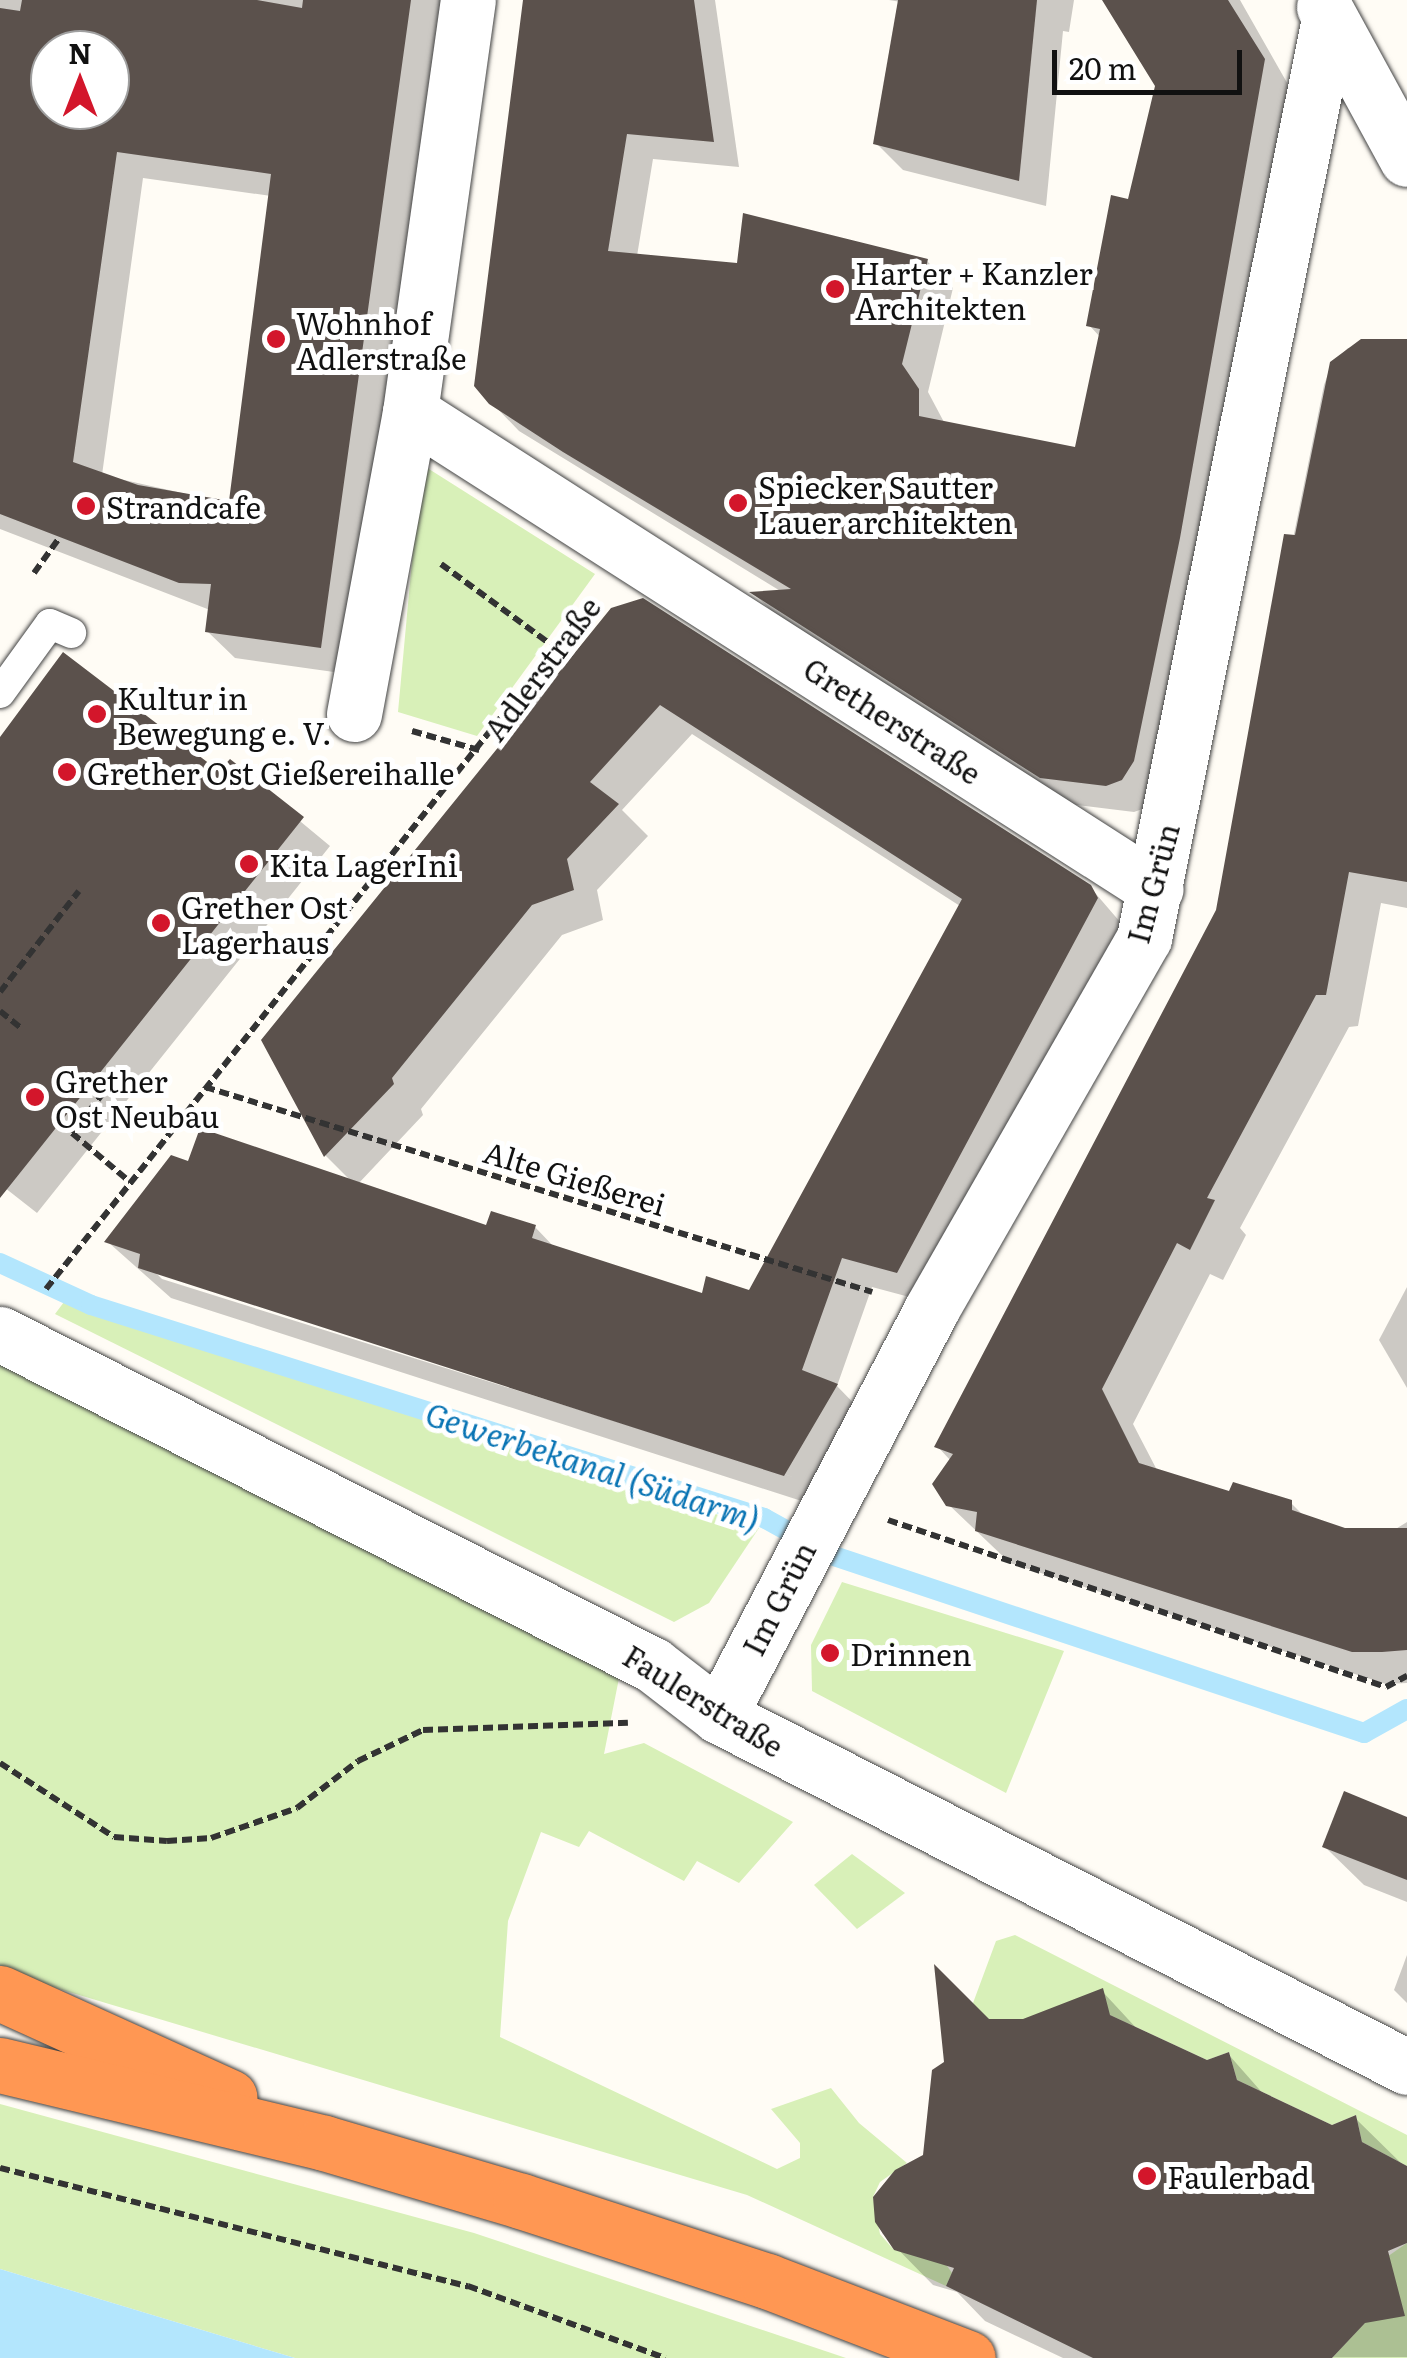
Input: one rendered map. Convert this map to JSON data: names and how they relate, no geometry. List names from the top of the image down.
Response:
{
  "streets": {
    "street": ["Gretherstraße", "Im Grün", "Faulerstraße"],
    "path": ["Adlerstraße", "Alte Gießerei"]
  },
  "crossings": [
    ["Adlerstraße", "Gretherstraße"],
    ["Adlerstraße", "Alte Gießerei"],
    ["Gretherstraße", "Im Grün"],
    ["Im Grün", "Alte Gießerei"],
    ["Im Grün", "Faulerstraße"]
  ],
  "water": ["Gewerbekanal (Südarm)"],
  "places": [
    "Harter + Kanzler Architekten",
    "Wohnhof Adlerstraße",
    "Spiecker Sautter Lauer architekten",
    "Strandcafe",
    "Kultur in Bewegung e. V.",
    "Grether Ost Gießereihalle",
    "Kita LagerIni",
    "Grether Ost Lagerhaus",
    "Grether Ost Neubau",
    "Drinnen",
    "Faulerbad"
  ],
  "scale_bar": "20 m",
  "north": "top"
}
